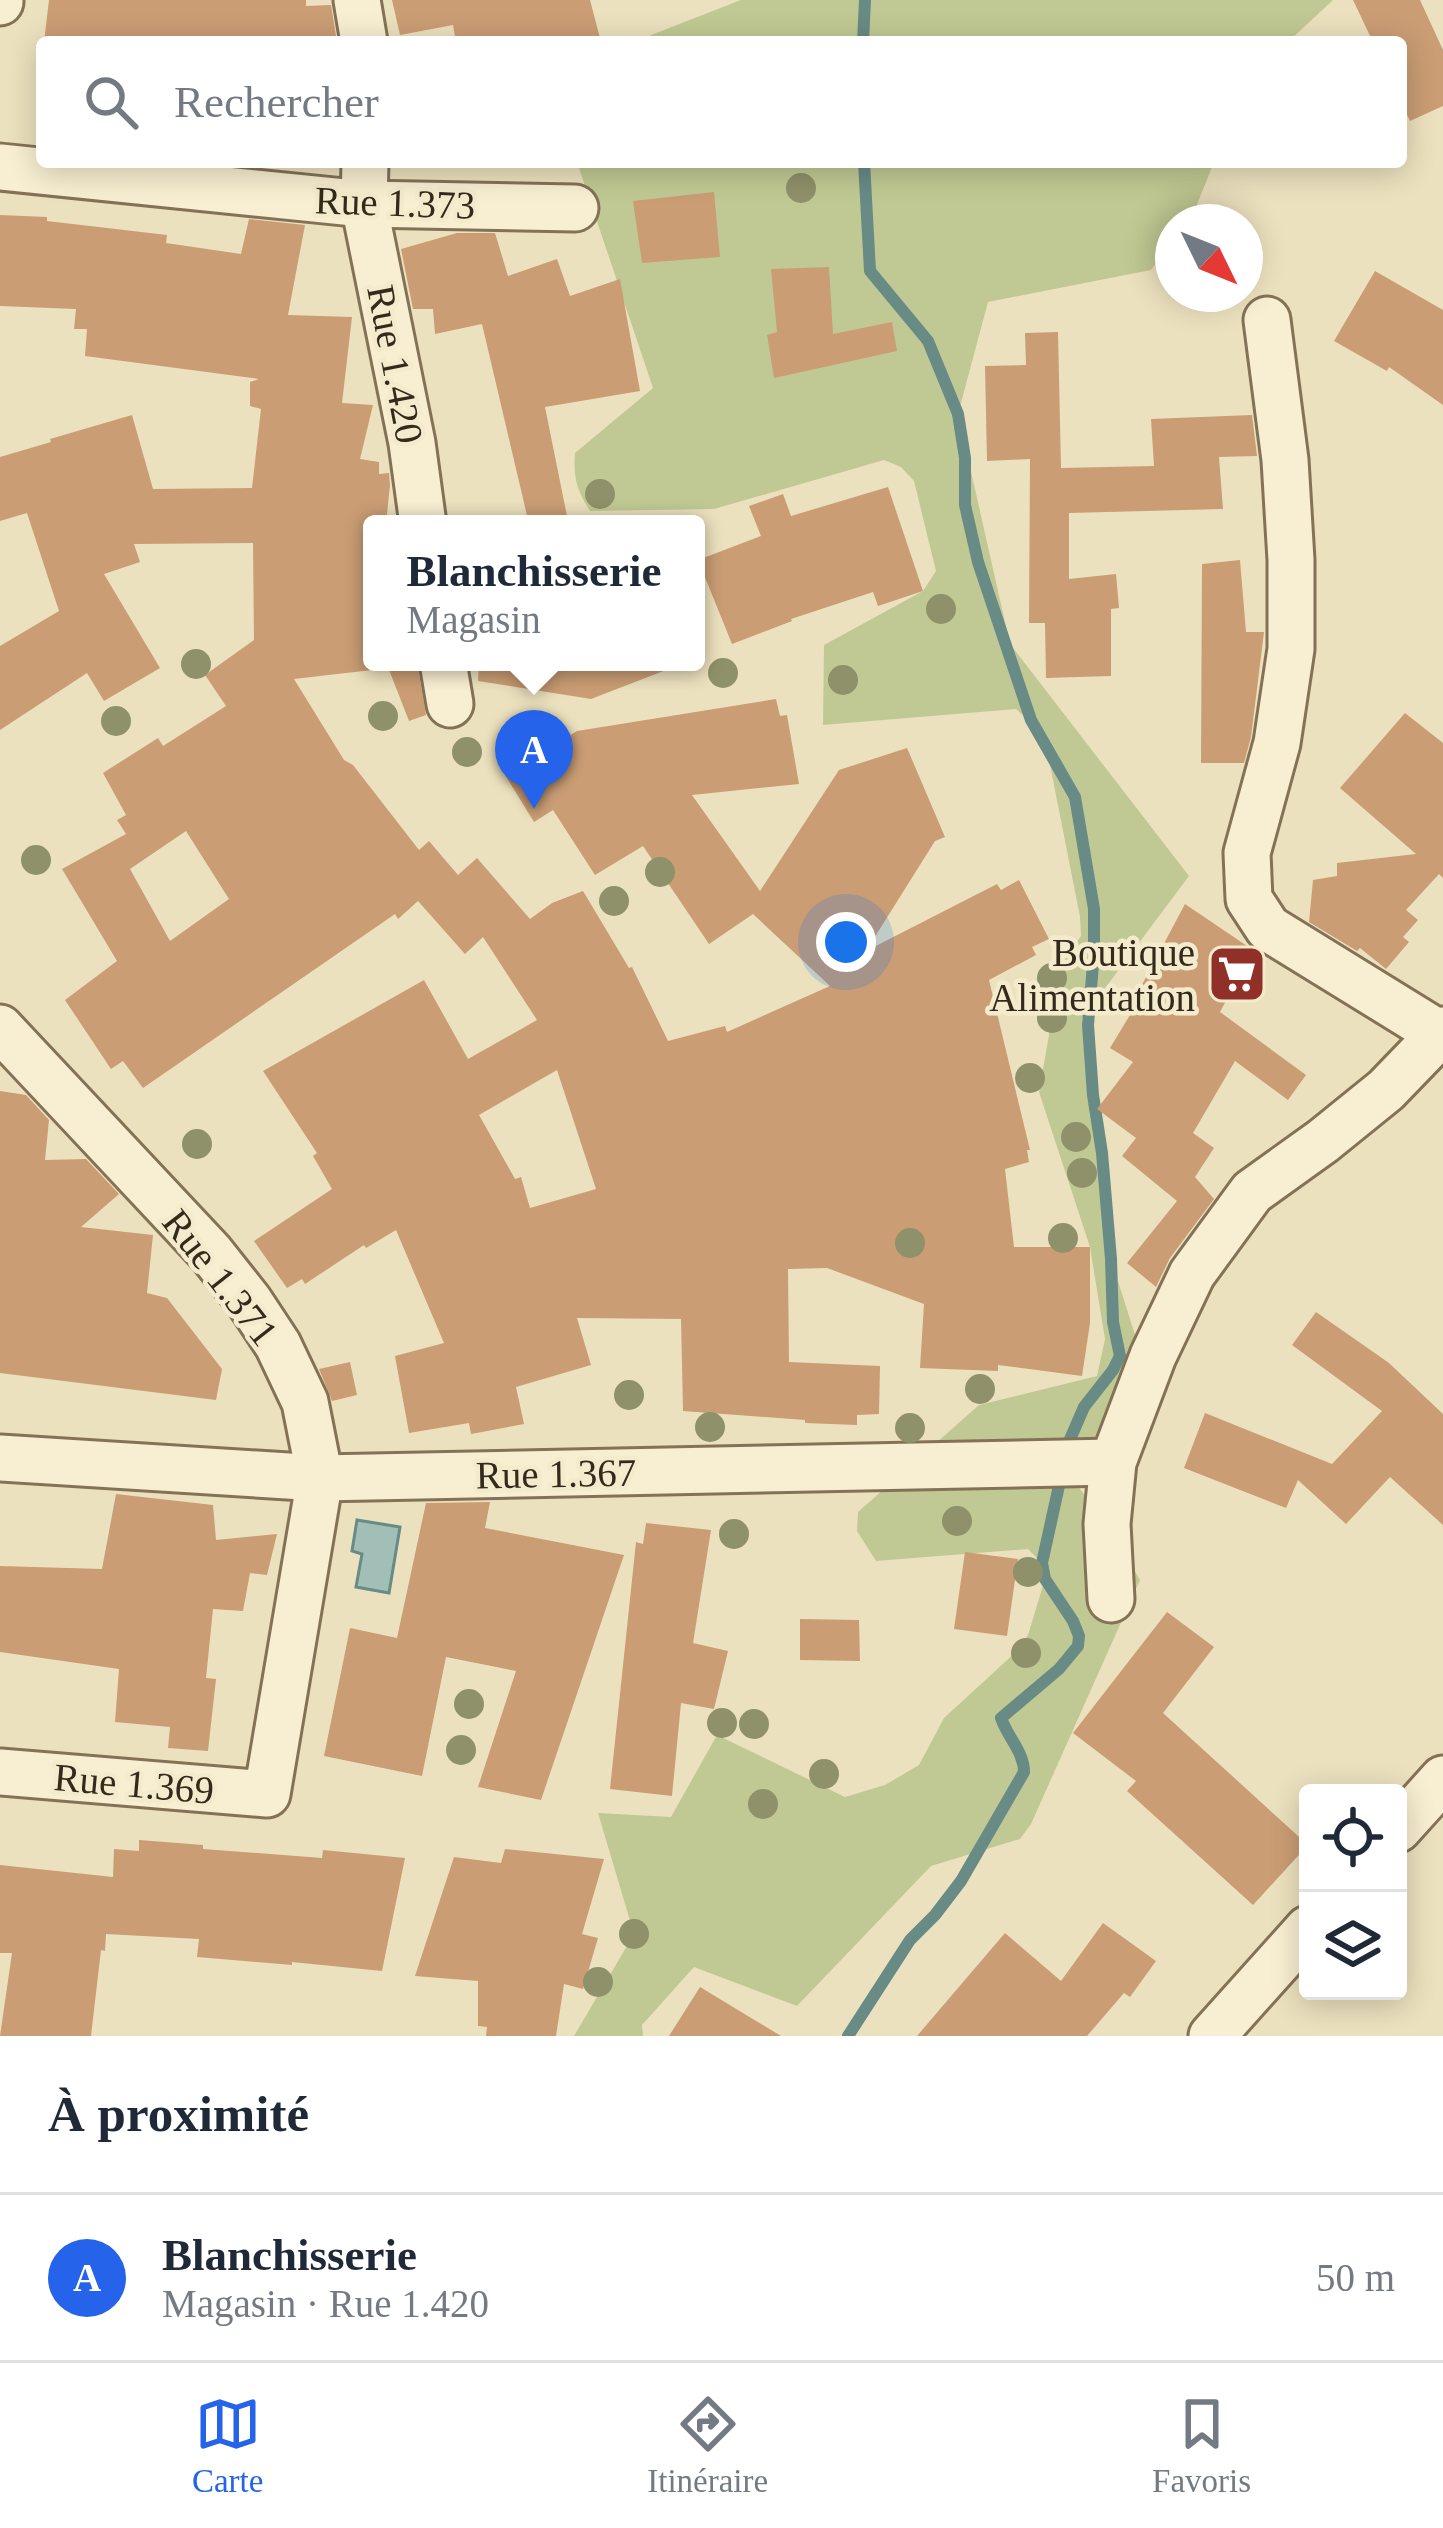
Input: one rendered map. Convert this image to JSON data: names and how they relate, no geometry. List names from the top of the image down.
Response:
{
  "streets": {
    "street": [
      "Rue 1.373",
      "Rue 1.420",
      "Rue 1.371",
      "Rue 1.367",
      "Rue 1.369"
    ]
  },
  "crossings": [
    ["Rue 1.373", "Rue 1.420"],
    ["Rue 1.371", "Rue 1.367"],
    ["Rue 1.371", "Rue 1.369"]
  ],
  "places": {
    "supermarket": ["Boutique Alimentation"]
  },
  "north": "bottom right",
  "page": {
    "search": "Rechercher",
    "popup": ["Blanchisserie", "Magasin"],
    "pins": "A",
    "heading": "À proximité",
    "list": [
      {
        "mark": "A",
        "name": "Blanchisserie",
        "note": "Magasin · Rue 1.420",
        "value": "50 m"
      }
    ],
    "nav": ["Carte", "Itinéraire", "Favoris"]
  }
}
